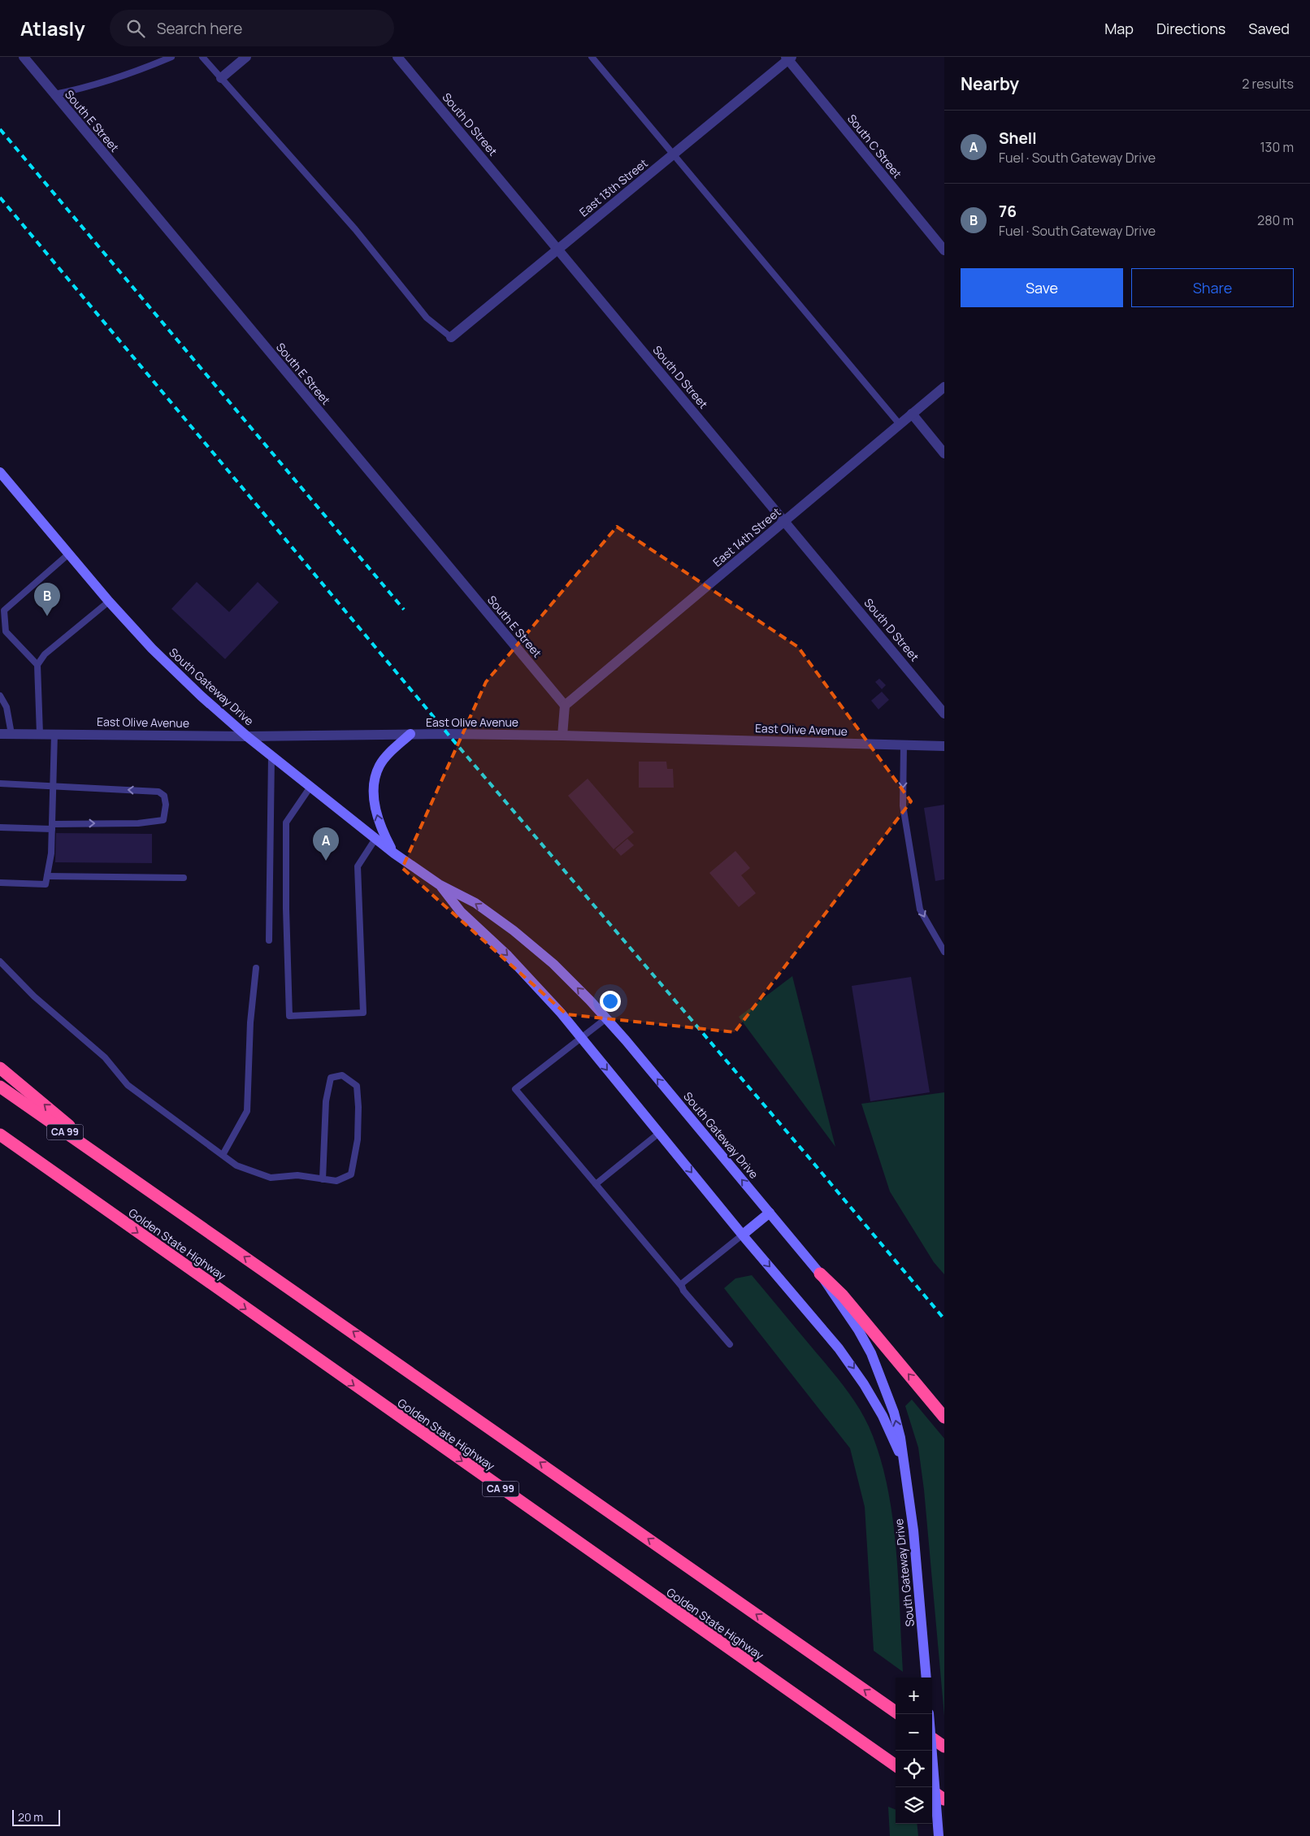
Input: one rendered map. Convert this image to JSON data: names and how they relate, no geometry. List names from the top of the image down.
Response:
{
  "streets": {
    "highway": ["CA 99", "Golden State Highway"],
    "main road": ["South Gateway Drive"],
    "street": [
      "South E Street",
      "South D Street",
      "South C Street",
      "East 13th Street",
      "East 14th Street",
      "East Olive Avenue"
    ]
  },
  "crossings": [
    ["South E Street", "East 14th Street"],
    ["South D Street", "East 13th Street"],
    ["South D Street", "East 14th Street"],
    ["South C Street", "East 13th Street"],
    ["South Gateway Drive", "East Olive Avenue"]
  ],
  "scale_bar": "20 m",
  "page": {
    "header": "Atlasly",
    "search": "Search here",
    "nav": ["Map", "Directions", "Saved"],
    "heading": ["Nearby", "2 results"],
    "list": [
      {
        "mark": "A",
        "name": "Shell",
        "note": "Fuel · South Gateway Drive",
        "value": "130 m"
      },
      {
        "mark": "B",
        "name": "76",
        "note": "Fuel · South Gateway Drive",
        "value": "280 m"
      }
    ],
    "buttons": ["Save", "Share"],
    "pins": ["B", "A"],
    "map_buttons": ["+", "−"],
    "scale": "20 m"
  }
}
